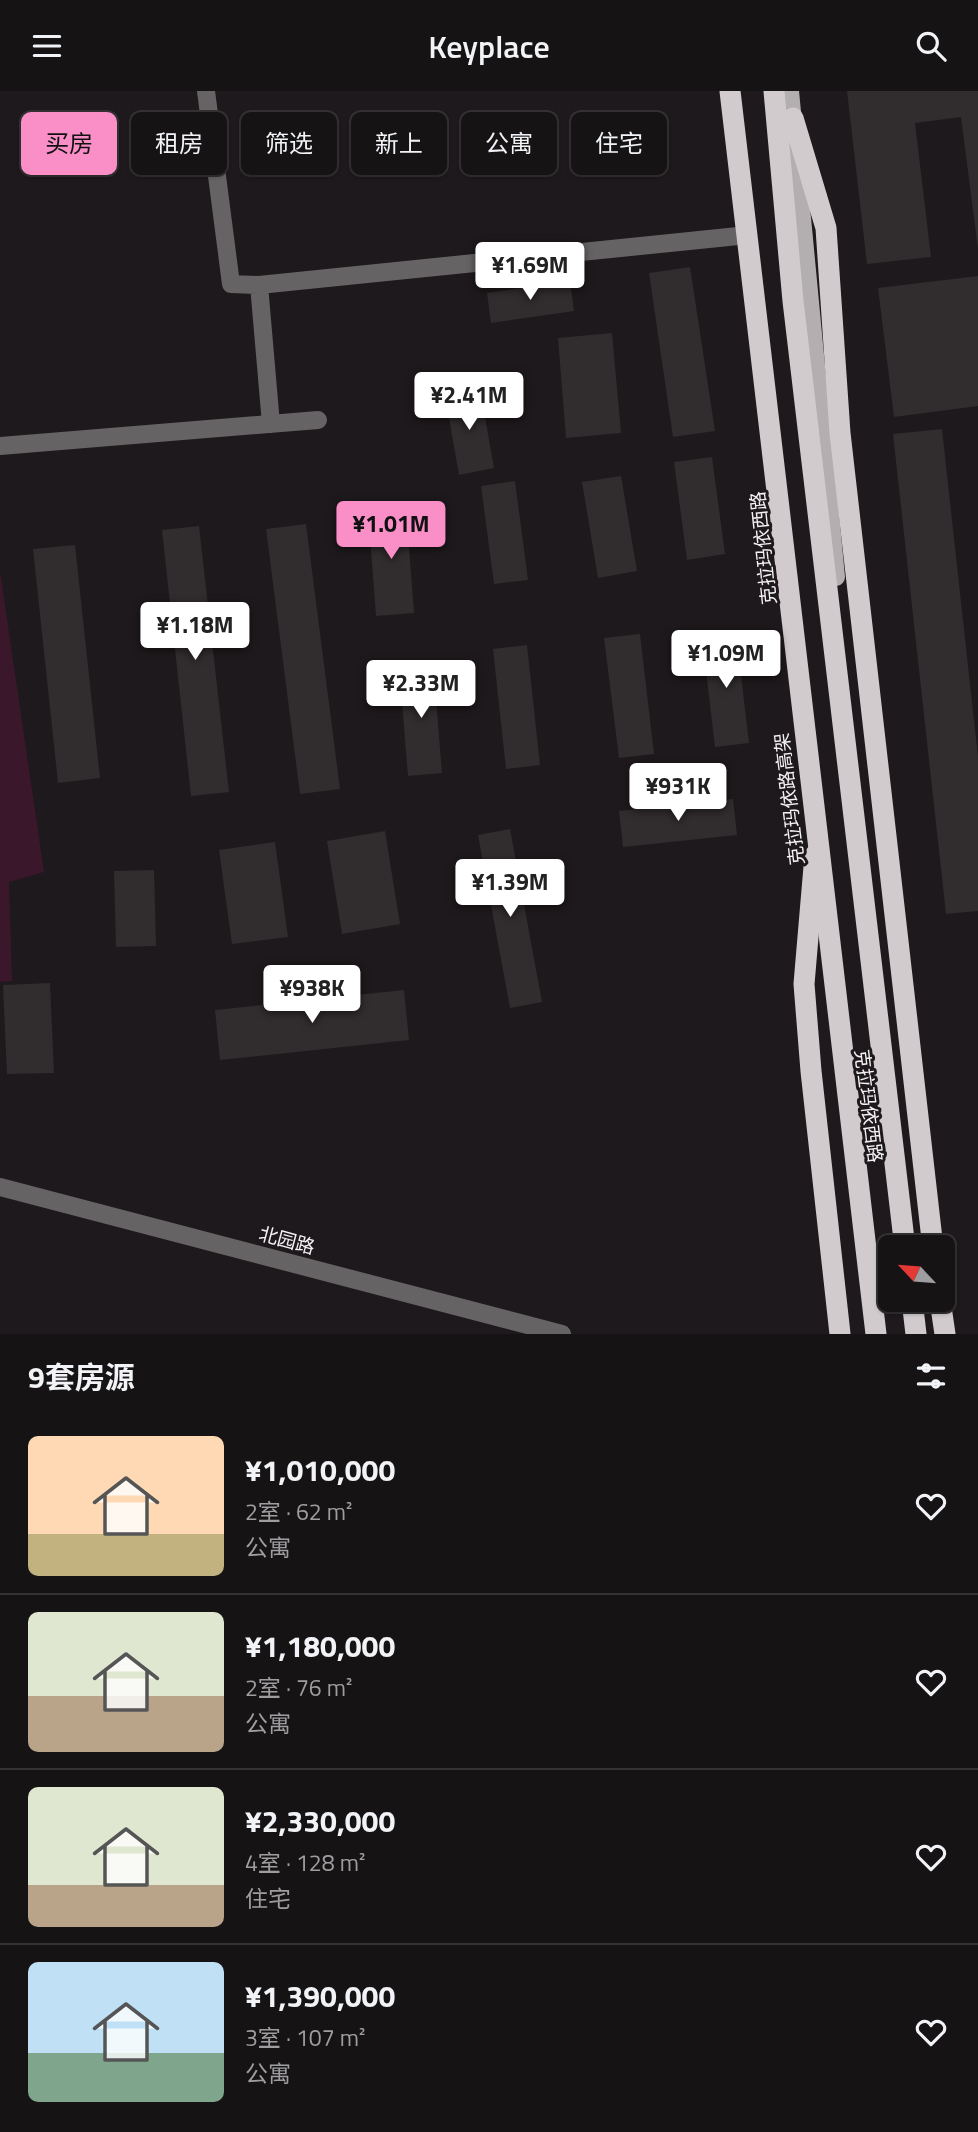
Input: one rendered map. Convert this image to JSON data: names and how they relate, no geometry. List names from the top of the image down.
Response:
{
  "streets": {
    "highway": ["克拉玛依路高架"],
    "main road": ["克拉玛依西路"],
    "street": ["北园路"]
  },
  "crossings": [
    ["克拉玛依西路", "克拉玛依路高架"]
  ],
  "north": "top left",
  "page": {
    "header": "Keyplace",
    "chip": [
      "买房",
      "租房",
      "筛选",
      "新上",
      "公寓",
      "住宅"
    ],
    "price": [
      "¥1.69M",
      "¥2.41M",
      "¥1.01M",
      "¥1.18M",
      "¥1.09M",
      "¥2.33M",
      "¥931K",
      "¥1.39M",
      "¥938K"
    ],
    "heading": "9套房源",
    "list": [
      {
        "name": "¥1,010,000",
        "note": "2室 · 62 m² · 公寓"
      },
      {
        "name": "¥1,180,000",
        "note": "2室 · 76 m² · 公寓"
      },
      {
        "name": "¥2,330,000",
        "note": "4室 · 128 m² · 住宅"
      },
      {
        "name": "¥1,390,000",
        "note": "3室 · 107 m² · 公寓"
      }
    ]
  }
}
